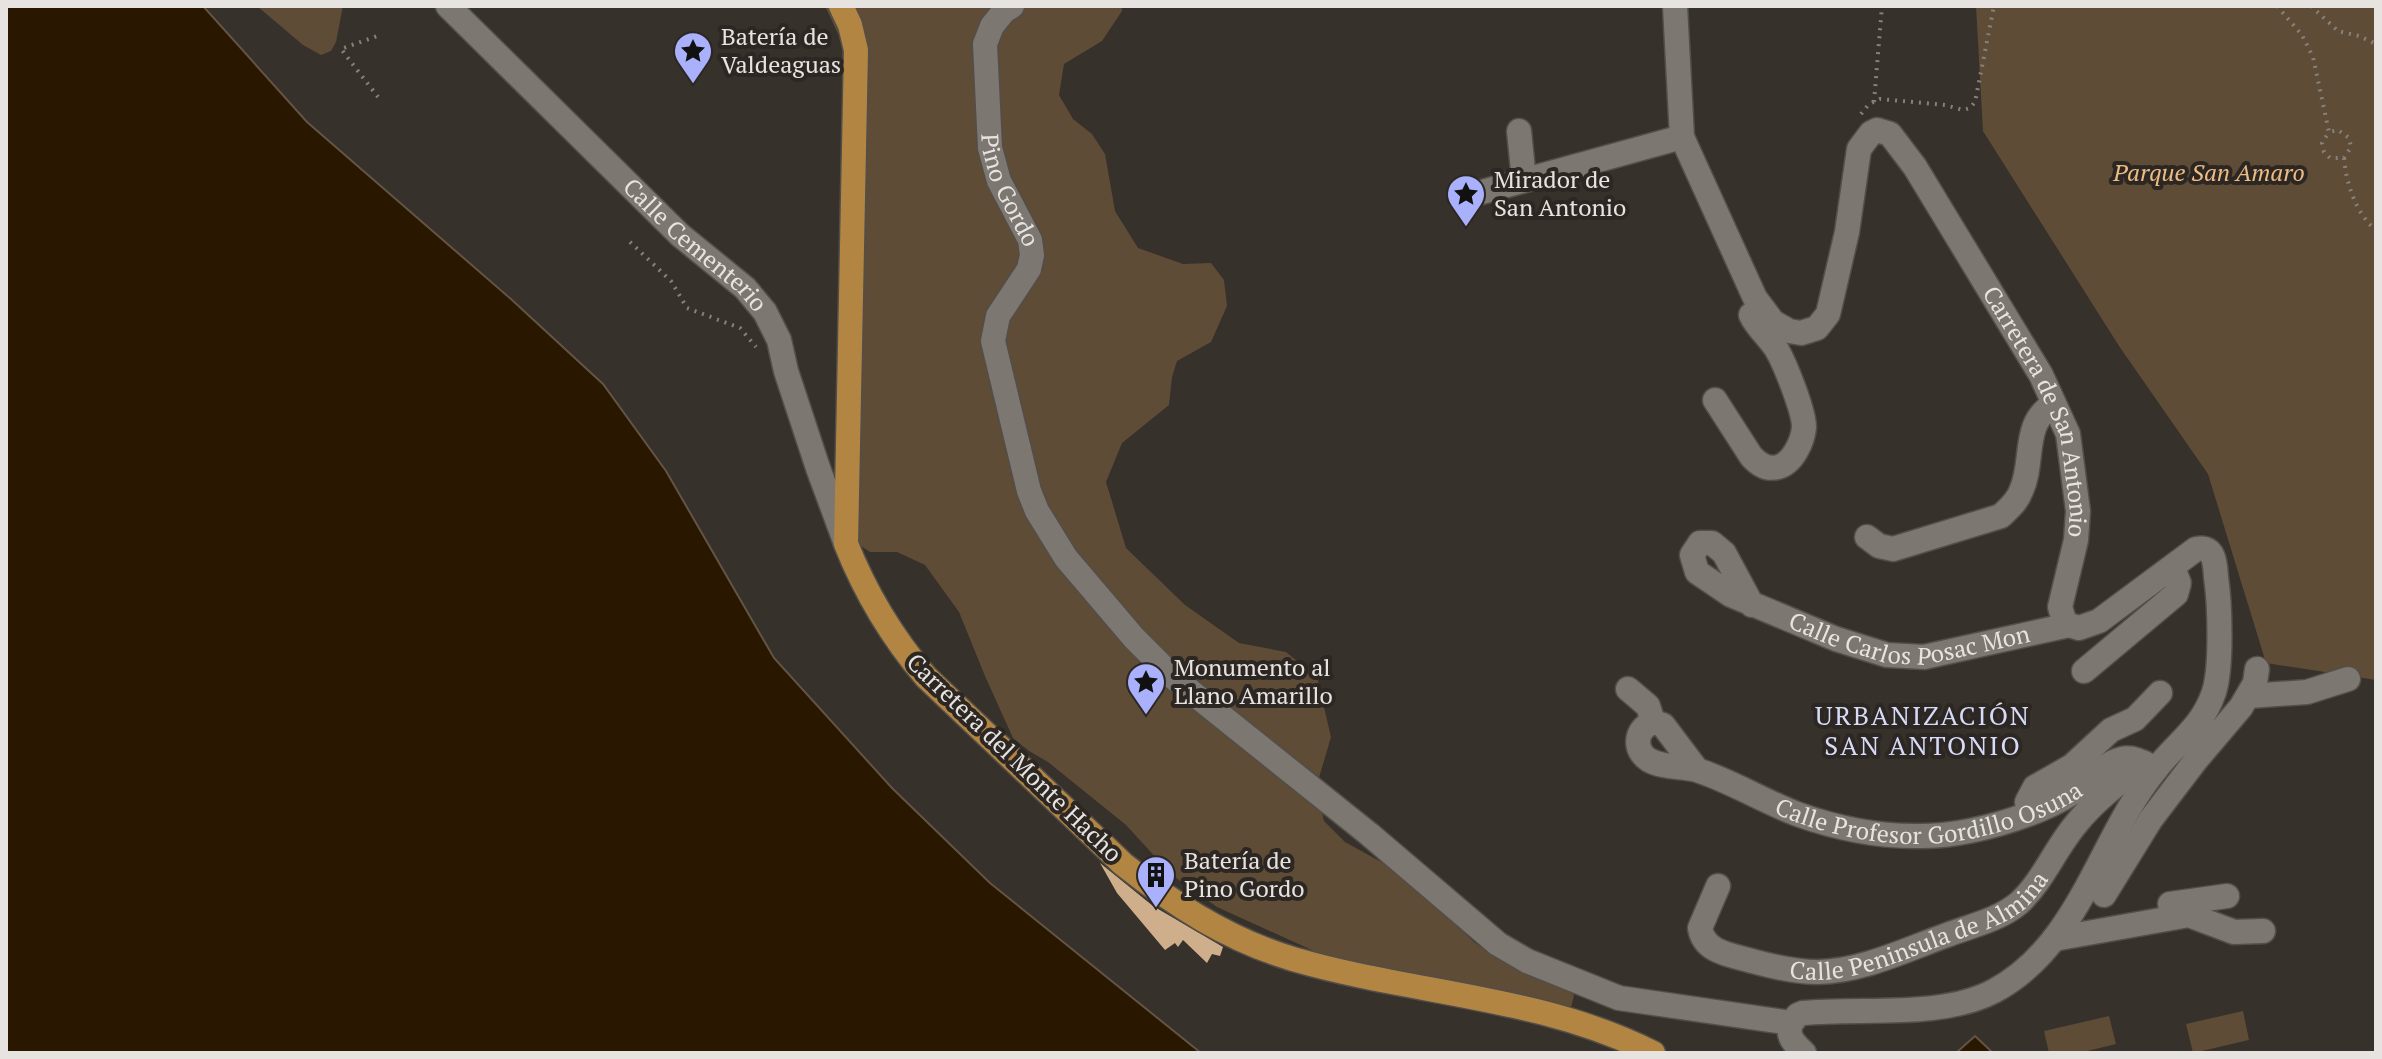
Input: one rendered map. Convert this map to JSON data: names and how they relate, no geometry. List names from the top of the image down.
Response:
{
  "streets": {
    "main road": ["Carretera del Monte Hacho"],
    "street": [
      "Pino Gordo",
      "Calle Cementerio",
      "Carretera de San Antonio",
      "Calle Carlos Posac Mon",
      "Calle Profesor Gordillo Osuna",
      "Calle Peninsula de Almina"
    ]
  },
  "crossings": [
    ["Calle Cementerio", "Carretera del Monte Hacho"],
    ["Carretera de San Antonio", "Calle Carlos Posac Mon"],
    ["Calle Profesor Gordillo Osuna", "Calle Peninsula de Almina"]
  ],
  "districts": ["URBANIZACIÓN SAN ANTONIO"],
  "parks": ["Parque San Amaro"],
  "places": {
    "place": ["Batería de Valdeaguas", "Mirador de San Antonio", "Monumento al Llano Amarillo"],
    "building": ["Batería de Pino Gordo"]
  }
}
